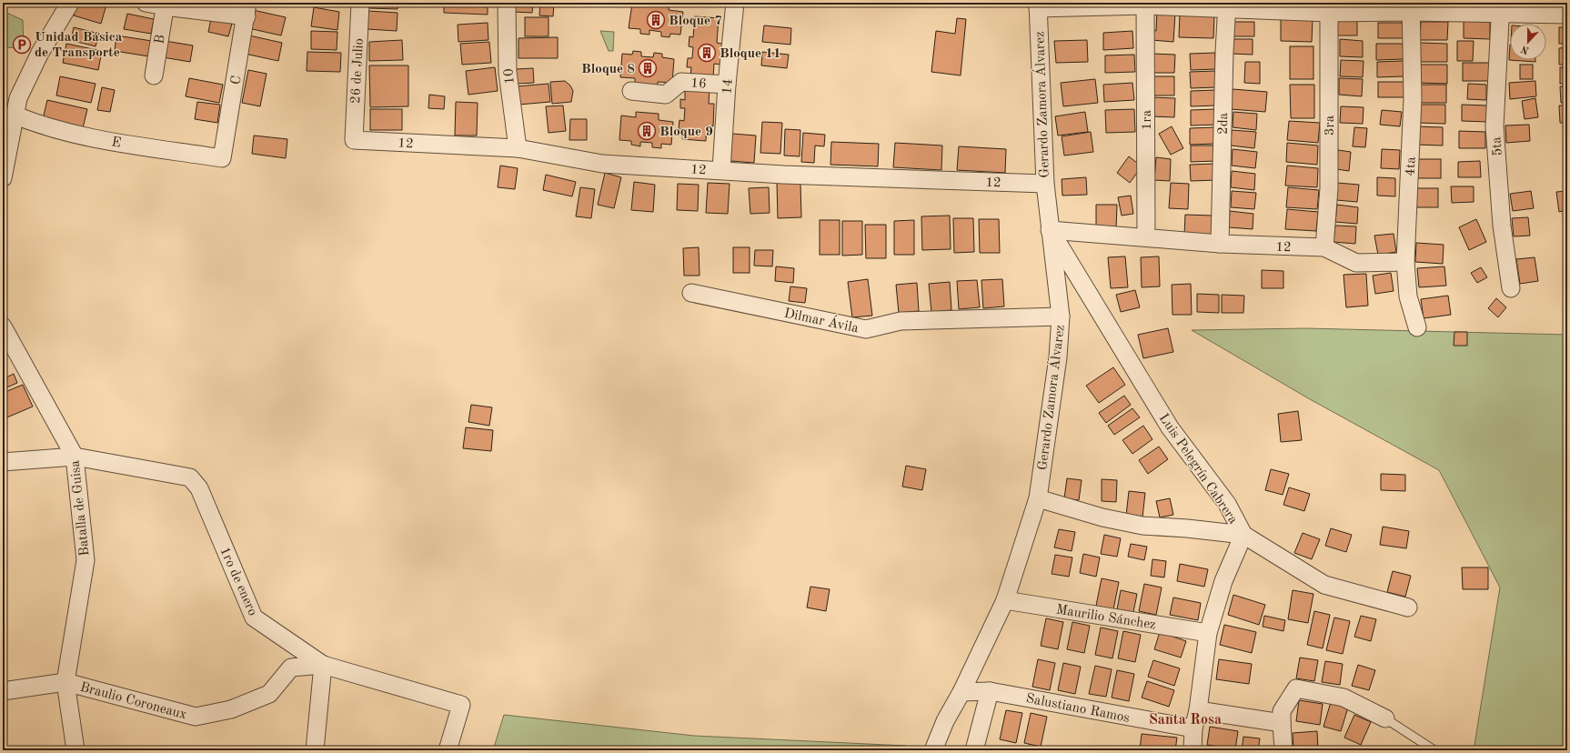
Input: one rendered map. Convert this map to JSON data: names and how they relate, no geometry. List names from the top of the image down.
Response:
{
  "streets": {
    "street": [
      "B",
      "26 de Julio",
      "10",
      "C",
      "16",
      "14",
      "Gerardo Zamora Álvarez",
      "1ra",
      "2da",
      "3ra",
      "E",
      "12",
      "5ta",
      "4ta",
      "Dilmar Ávila",
      "Luis Pelegrín Cabrera",
      "Batalla de Guisa",
      "1ro de enero",
      "Maurilio Sánchez",
      "Braulio Coroneaux",
      "Salustiano Ramos"
    ]
  },
  "crossings": [
    ["26 de Julio", "12"],
    ["10", "12"],
    ["C", "E"],
    ["16", "14"],
    ["14", "12"],
    ["Gerardo Zamora Álvarez", "12"],
    ["Gerardo Zamora Álvarez", "Dilmar Ávila"],
    ["Gerardo Zamora Álvarez", "Luis Pelegrín Cabrera"],
    ["Gerardo Zamora Álvarez", "Maurilio Sánchez"],
    ["Gerardo Zamora Álvarez", "Salustiano Ramos"],
    ["1ra", "12"],
    ["2da", "12"],
    ["3ra", "12"],
    ["12", "4ta"],
    ["12", "Luis Pelegrín Cabrera"],
    ["Luis Pelegrín Cabrera", "Maurilio Sánchez"],
    ["Luis Pelegrín Cabrera", "Salustiano Ramos"],
    ["Batalla de Guisa", "1ro de enero"],
    ["Batalla de Guisa", "Braulio Coroneaux"],
    ["1ro de enero", "Braulio Coroneaux"]
  ],
  "districts": ["Santa Rosa"],
  "places": {
    "building": [
      "Bloque 7",
      "Bloque 11",
      "Bloque 8",
      "Bloque 9"
    ],
    "parking": ["Unidad Básica de Transporte"]
  },
  "north": "bottom"
}
